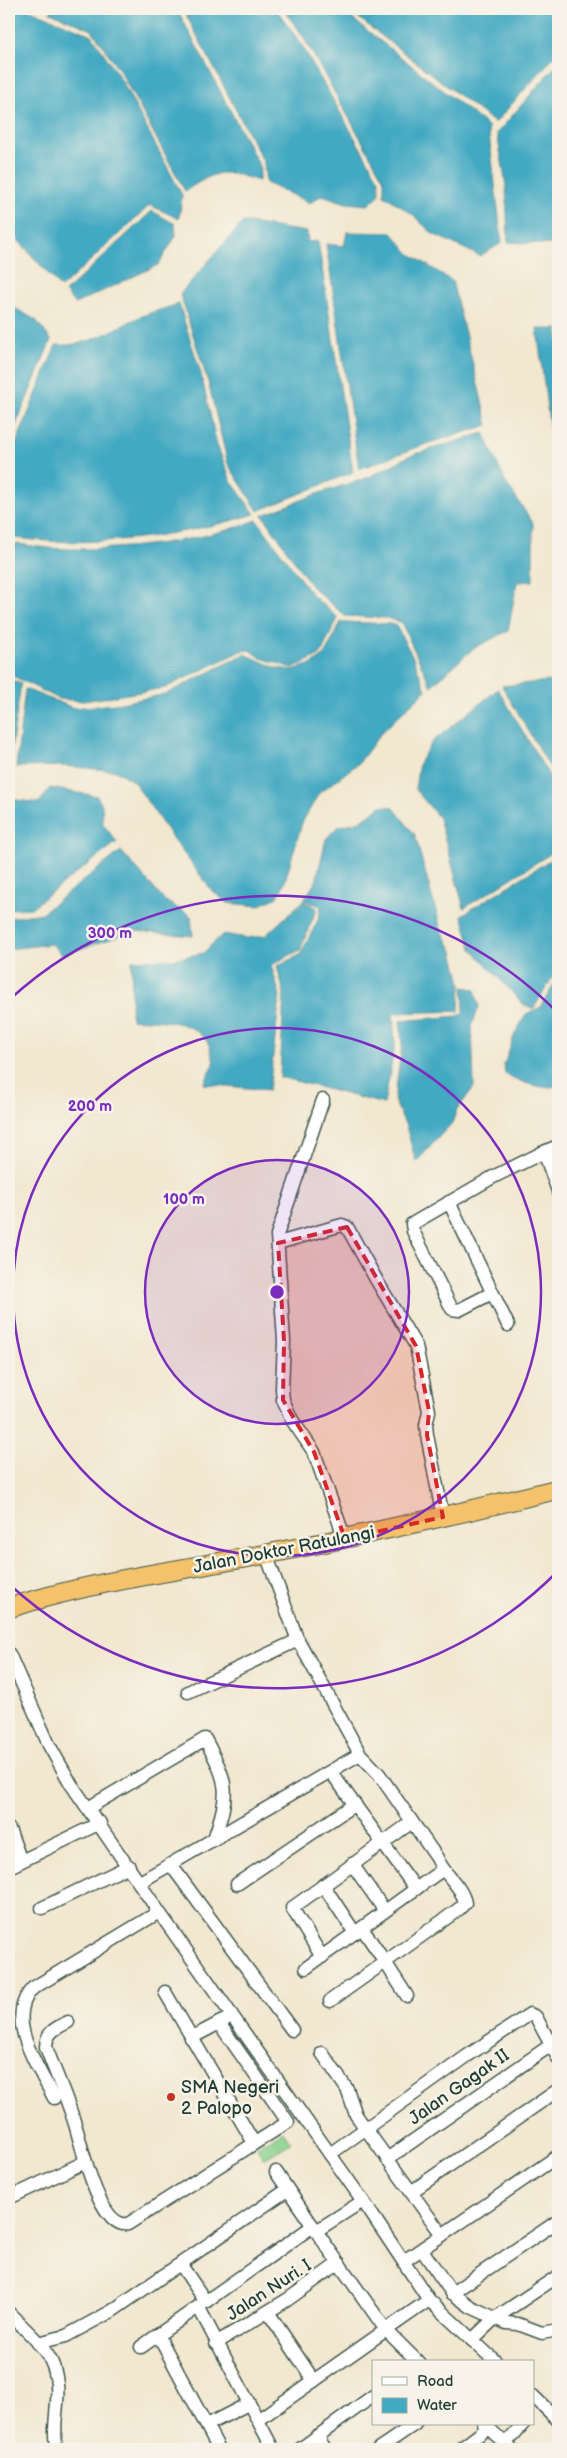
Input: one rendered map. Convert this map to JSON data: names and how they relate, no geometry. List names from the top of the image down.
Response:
{
  "streets": {
    "highway": ["Jalan Doktor Ratulangi"],
    "street": ["Jalan Gagak II", "Jalan Nuri. I"]
  },
  "places": ["SMA Negeri 2 Palopo"],
  "legend": ["Road", "Water"],
  "rings": ["300 m", "200 m", "100 m"]
}
